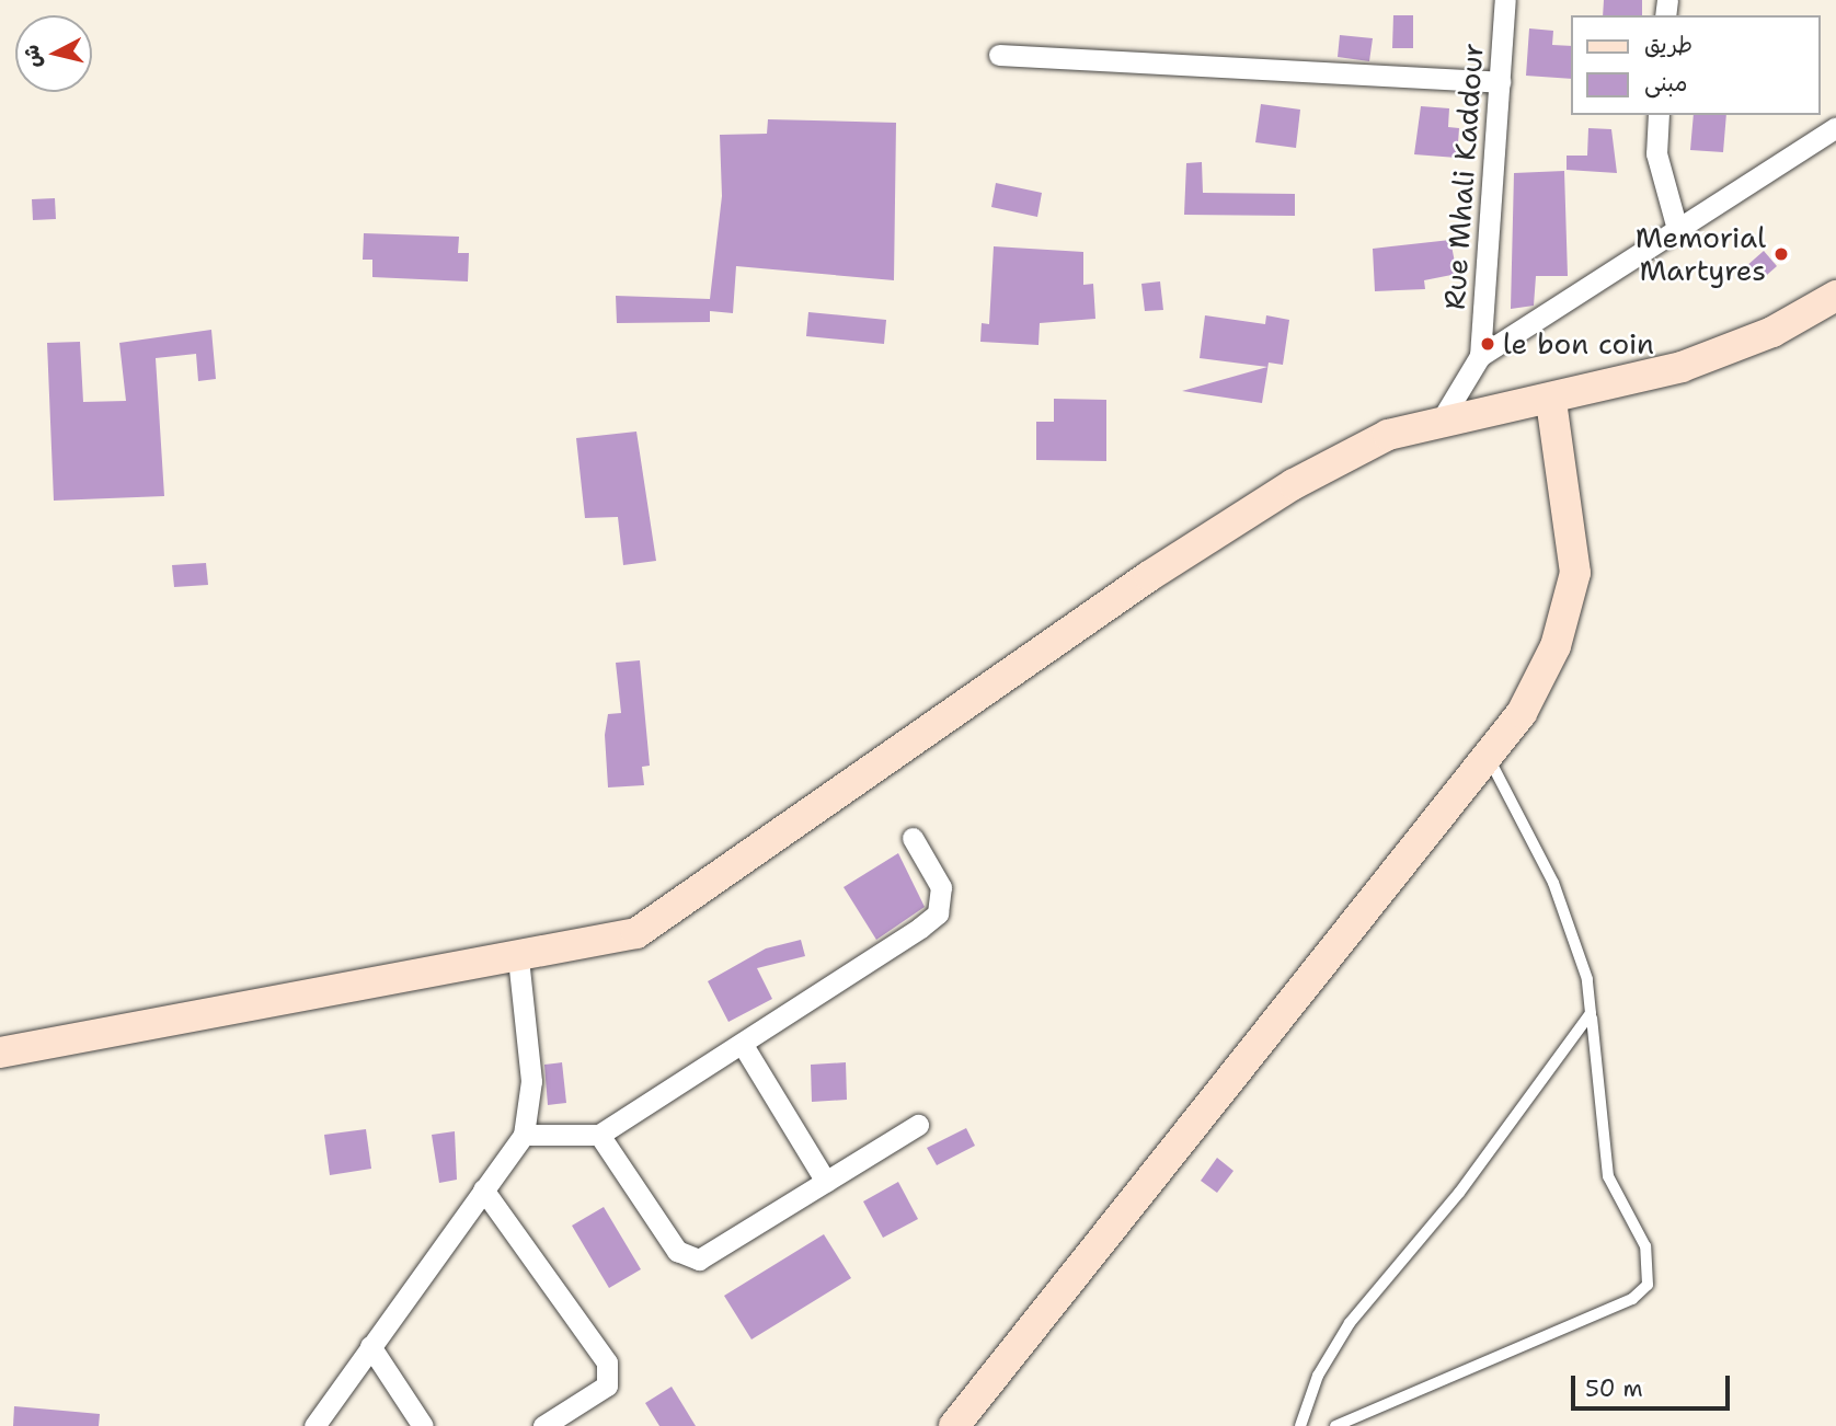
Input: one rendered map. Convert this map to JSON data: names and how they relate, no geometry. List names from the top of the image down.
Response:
{
  "streets": {
    "street": ["Rue Mhali Kaddour"]
  },
  "places": ["Memorial Martyres", "le bon coin"],
  "legend": ["طريق", "مبنى"],
  "scale_bar": "50 m",
  "north": "left"
}
